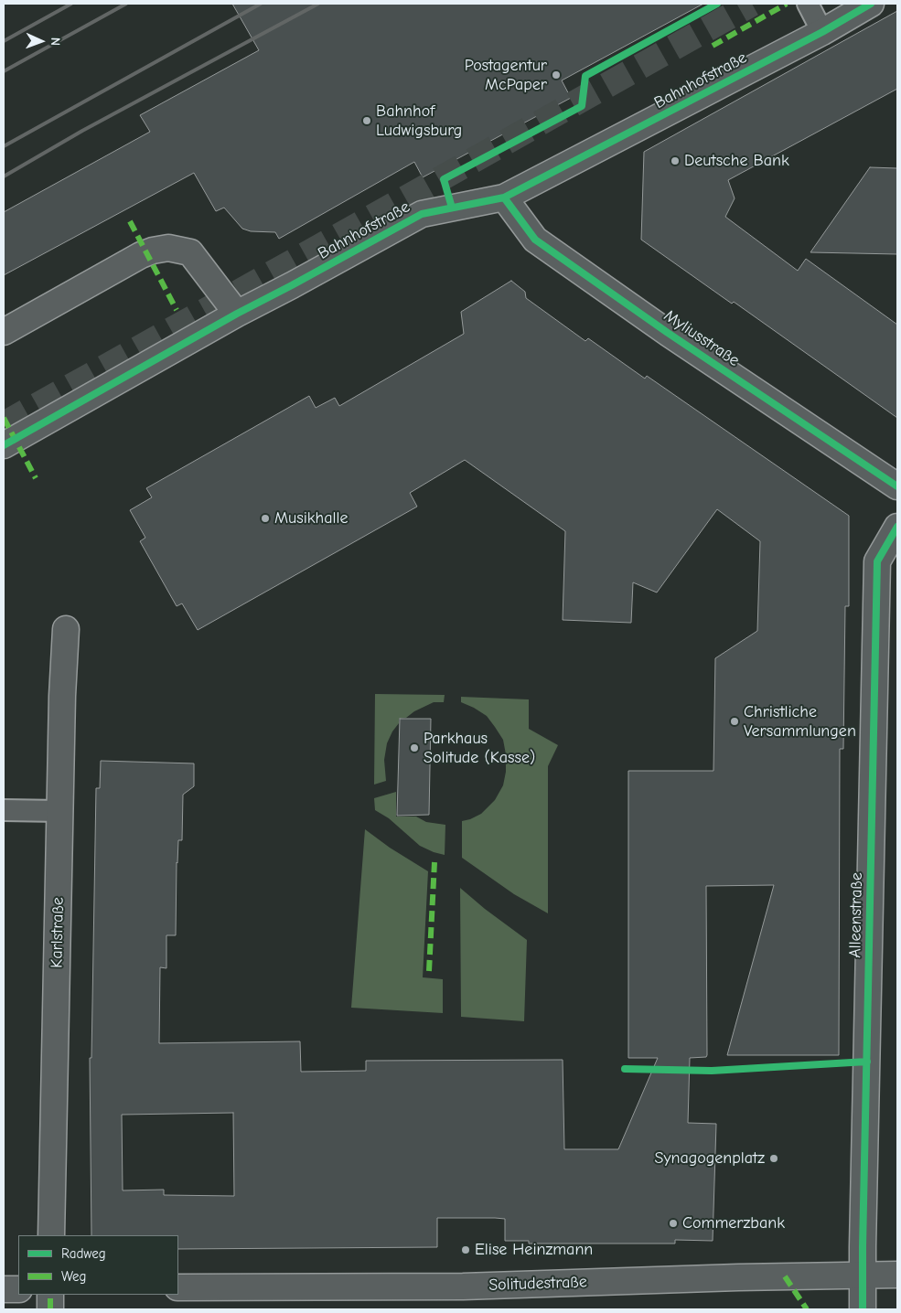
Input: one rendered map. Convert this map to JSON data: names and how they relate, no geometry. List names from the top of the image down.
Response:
{
  "streets": {
    "street": [
      "Bahnhofstraße",
      "Myliusstraße",
      "Alleenstraße",
      "Karlstraße",
      "Solitudestraße"
    ]
  },
  "crossings": [
    ["Bahnhofstraße", "Myliusstraße"],
    ["Alleenstraße", "Solitudestraße"]
  ],
  "places": [
    "Postagentur McPaper",
    "Bahnhof Ludwigsburg",
    "Deutsche Bank",
    "Musikhalle",
    "Christliche Versammlungen",
    "Parkhaus Solitude (Kasse)",
    "Synagogenplatz",
    "Commerzbank",
    "Elise Heinzmann"
  ],
  "legend": ["Radweg", "Weg"],
  "north": "right"
}
